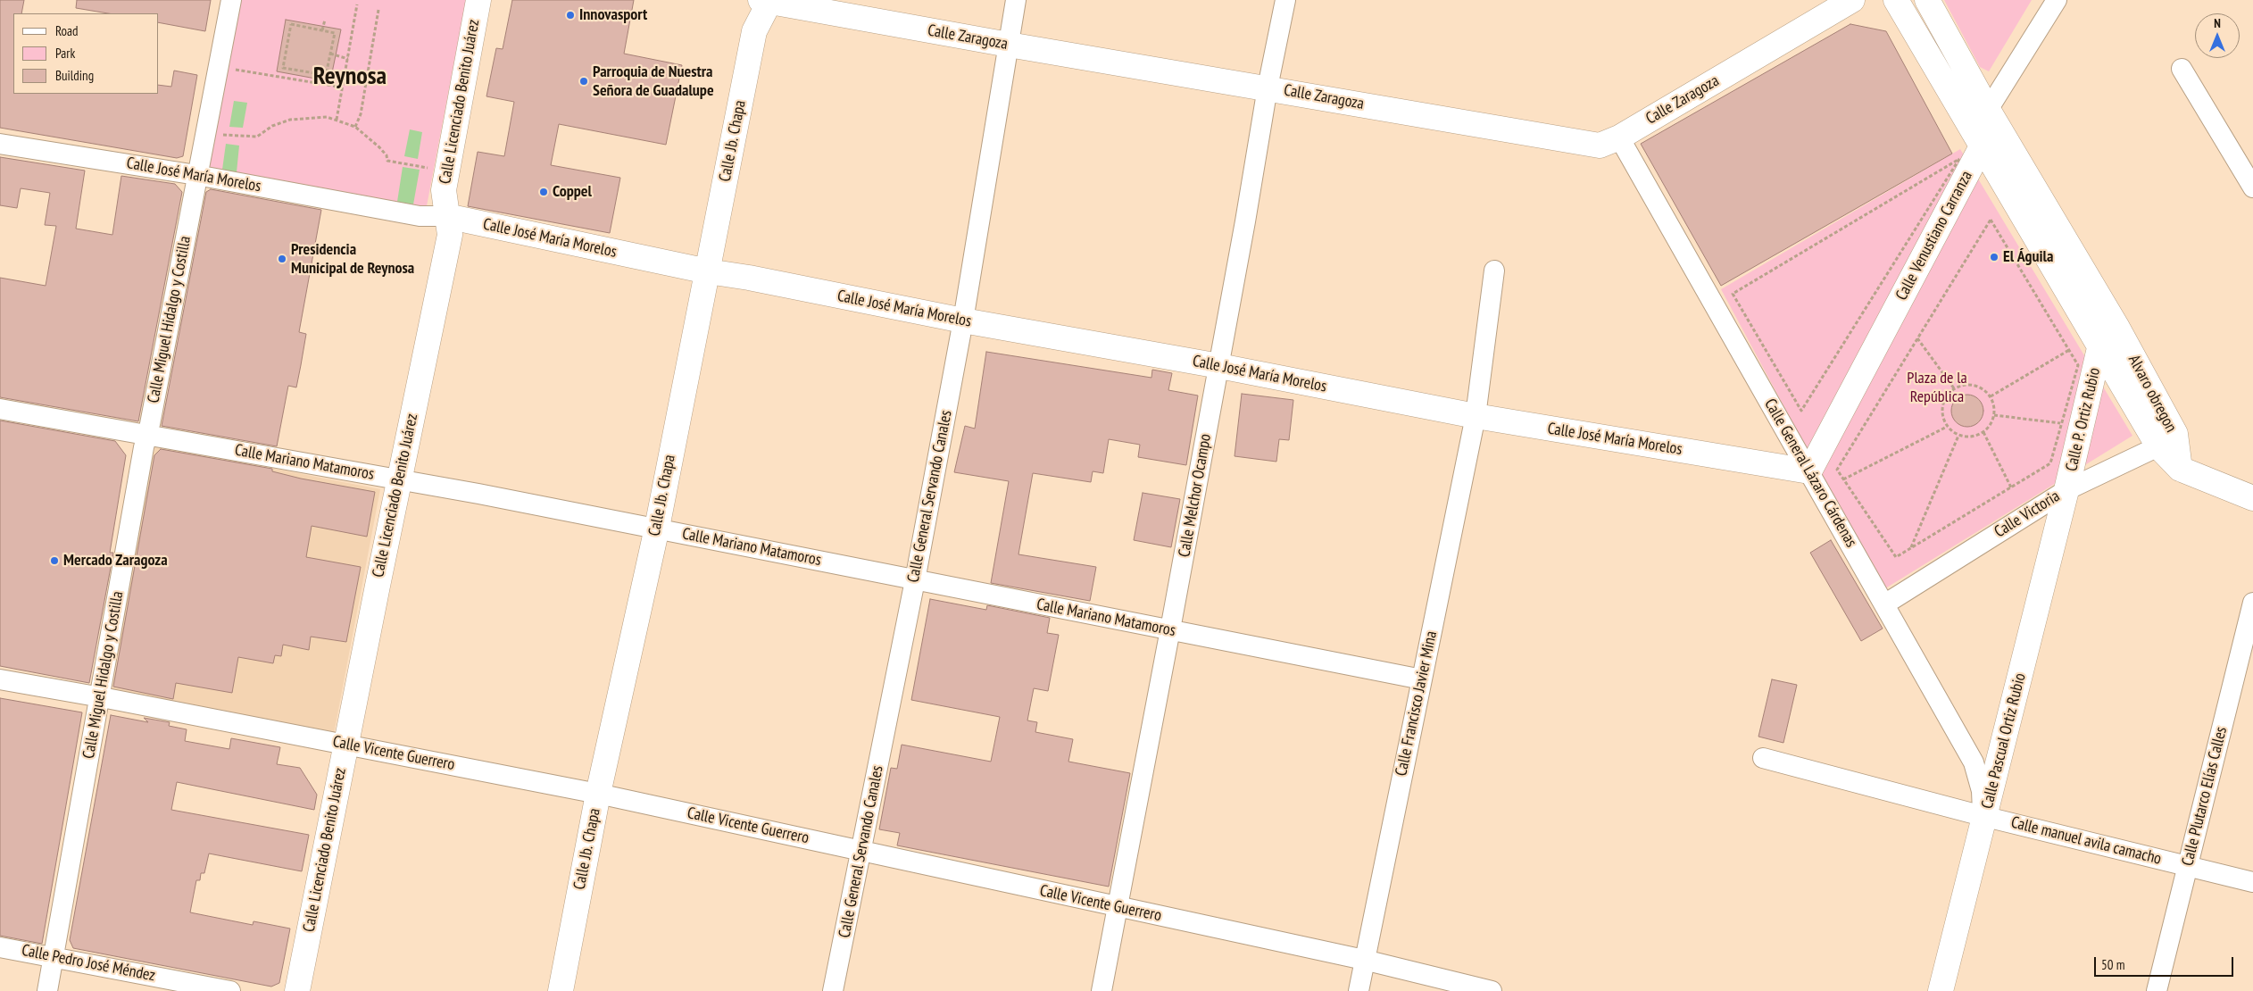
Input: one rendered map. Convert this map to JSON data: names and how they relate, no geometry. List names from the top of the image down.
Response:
{
  "streets": {
    "main road": [
      "Calle Zaragoza",
      "Calle Licenciado Benito Juárez",
      "Calle Jb. Chapa",
      "Calle José María Morelos",
      "Calle Venustiano Carranza",
      "Alvaro obregon",
      "Calle P. Ortiz Rubio",
      "Calle Pascual Ortiz Rubio"
    ],
    "street": [
      "Calle Miguel Hidalgo y Costilla",
      "Calle Mariano Matamoros",
      "Calle General Lázaro Cárdenas",
      "Calle Melchor Ocampo",
      "Calle General Servando Canales",
      "Calle Victoria",
      "Calle Francisco Javier Mina",
      "Calle Vicente Guerrero",
      "Calle Plutarco Elías Calles",
      "Calle manuel avila camacho",
      "Calle Pedro José Méndez"
    ]
  },
  "crossings": [
    ["Calle Zaragoza", "Calle Jb. Chapa"],
    ["Calle Zaragoza", "Calle General Lázaro Cárdenas"],
    ["Calle Zaragoza", "Calle Melchor Ocampo"],
    ["Calle Zaragoza", "Calle General Servando Canales"],
    ["Calle Licenciado Benito Juárez", "Calle José María Morelos"],
    ["Calle Licenciado Benito Juárez", "Calle Mariano Matamoros"],
    ["Calle Licenciado Benito Juárez", "Calle Vicente Guerrero"],
    ["Calle Jb. Chapa", "Calle José María Morelos"],
    ["Calle Jb. Chapa", "Calle Mariano Matamoros"],
    ["Calle Jb. Chapa", "Calle Vicente Guerrero"],
    ["Calle José María Morelos", "Calle Venustiano Carranza"],
    ["Calle José María Morelos", "Calle Miguel Hidalgo y Costilla"],
    ["Calle José María Morelos", "Calle General Lázaro Cárdenas"],
    ["Calle José María Morelos", "Calle Melchor Ocampo"],
    ["Calle José María Morelos", "Calle General Servando Canales"],
    ["Calle José María Morelos", "Calle Francisco Javier Mina"],
    ["Calle Venustiano Carranza", "Alvaro obregon"],
    ["Calle Venustiano Carranza", "Calle General Lázaro Cárdenas"],
    ["Calle Miguel Hidalgo y Costilla", "Calle Mariano Matamoros"],
    ["Calle Miguel Hidalgo y Costilla", "Calle Vicente Guerrero"],
    ["Calle Miguel Hidalgo y Costilla", "Calle Pedro José Méndez"],
    ["Alvaro obregon", "Calle P. Ortiz Rubio"],
    ["Alvaro obregon", "Calle Victoria"],
    ["Calle P. Ortiz Rubio", "Calle Victoria"],
    ["Calle P. Ortiz Rubio", "Calle Pascual Ortiz Rubio"],
    ["Calle Mariano Matamoros", "Calle Melchor Ocampo"],
    ["Calle Mariano Matamoros", "Calle General Servando Canales"],
    ["Calle Mariano Matamoros", "Calle Francisco Javier Mina"],
    ["Calle General Lázaro Cárdenas", "Calle Victoria"],
    ["Calle General Lázaro Cárdenas", "Calle Pascual Ortiz Rubio"],
    ["Calle General Lázaro Cárdenas", "Calle manuel avila camacho"],
    ["Calle Melchor Ocampo", "Calle Vicente Guerrero"],
    ["Calle General Servando Canales", "Calle Vicente Guerrero"],
    ["Calle Victoria", "Calle Pascual Ortiz Rubio"],
    ["Calle Francisco Javier Mina", "Calle Vicente Guerrero"],
    ["Calle Pascual Ortiz Rubio", "Calle manuel avila camacho"],
    ["Calle Plutarco Elías Calles", "Calle manuel avila camacho"]
  ],
  "districts": ["Reynosa"],
  "parks": ["Plaza de la República"],
  "places": [
    "Innovasport",
    "Parroquia de Nuestra Señora de Guadalupe",
    "Coppel",
    "El Águila",
    "Presidencia Municipal de Reynosa",
    "Mercado Zaragoza"
  ],
  "legend": ["Road", "Park", "Building"],
  "scale_bar": "50 m",
  "north": "top"
}
